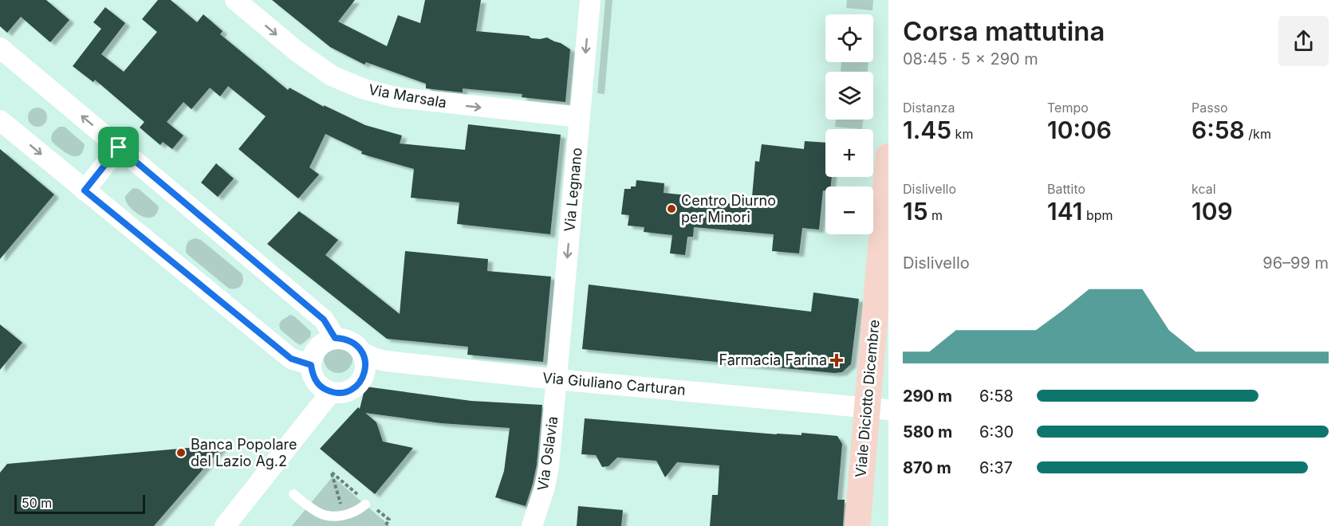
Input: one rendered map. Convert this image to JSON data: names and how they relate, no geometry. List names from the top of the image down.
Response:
{
  "streets": {
    "main road": ["Viale Diciotto Dicembre"],
    "street": [
      "Via Marsala",
      "Via Legnano",
      "Via Giuliano Carturan",
      "Via Oslavia"
    ]
  },
  "crossings": [
    ["Via Marsala", "Via Legnano"],
    ["Via Legnano", "Via Giuliano Carturan"],
    ["Via Legnano", "Via Oslavia"],
    ["Via Giuliano Carturan", "Viale Diciotto Dicembre"],
    ["Via Giuliano Carturan", "Via Oslavia"]
  ],
  "one_way": ["Via Marsala", "Via Legnano"],
  "places": {
    "other": ["Centro Diurno per Minori", "Banca Popolare del Lazio Ag.2"],
    "health": ["Farmacia Farina"]
  },
  "scale_bar": "50 m",
  "page": {
    "heading": ["Corsa mattutina", "08:45 · 5 × 290 m"],
    "map_buttons": ["+", "−"],
    "stats": [
      ["Distanza", "1.45 km"],
      ["Tempo", "10:06"],
      ["Passo", "6:58 /km"],
      ["Dislivello", "15 m"],
      ["Battito", "141 bpm"],
      ["kcal", "109"]
    ],
    "chart": ["Dislivello", "96–99 m"],
    "list": [
      {
        "name": "290 m",
        "note": "6:58"
      },
      {
        "name": "580 m",
        "note": "6:30"
      },
      {
        "name": "870 m",
        "note": "6:37"
      }
    ],
    "scale": "50 m"
  }
}
